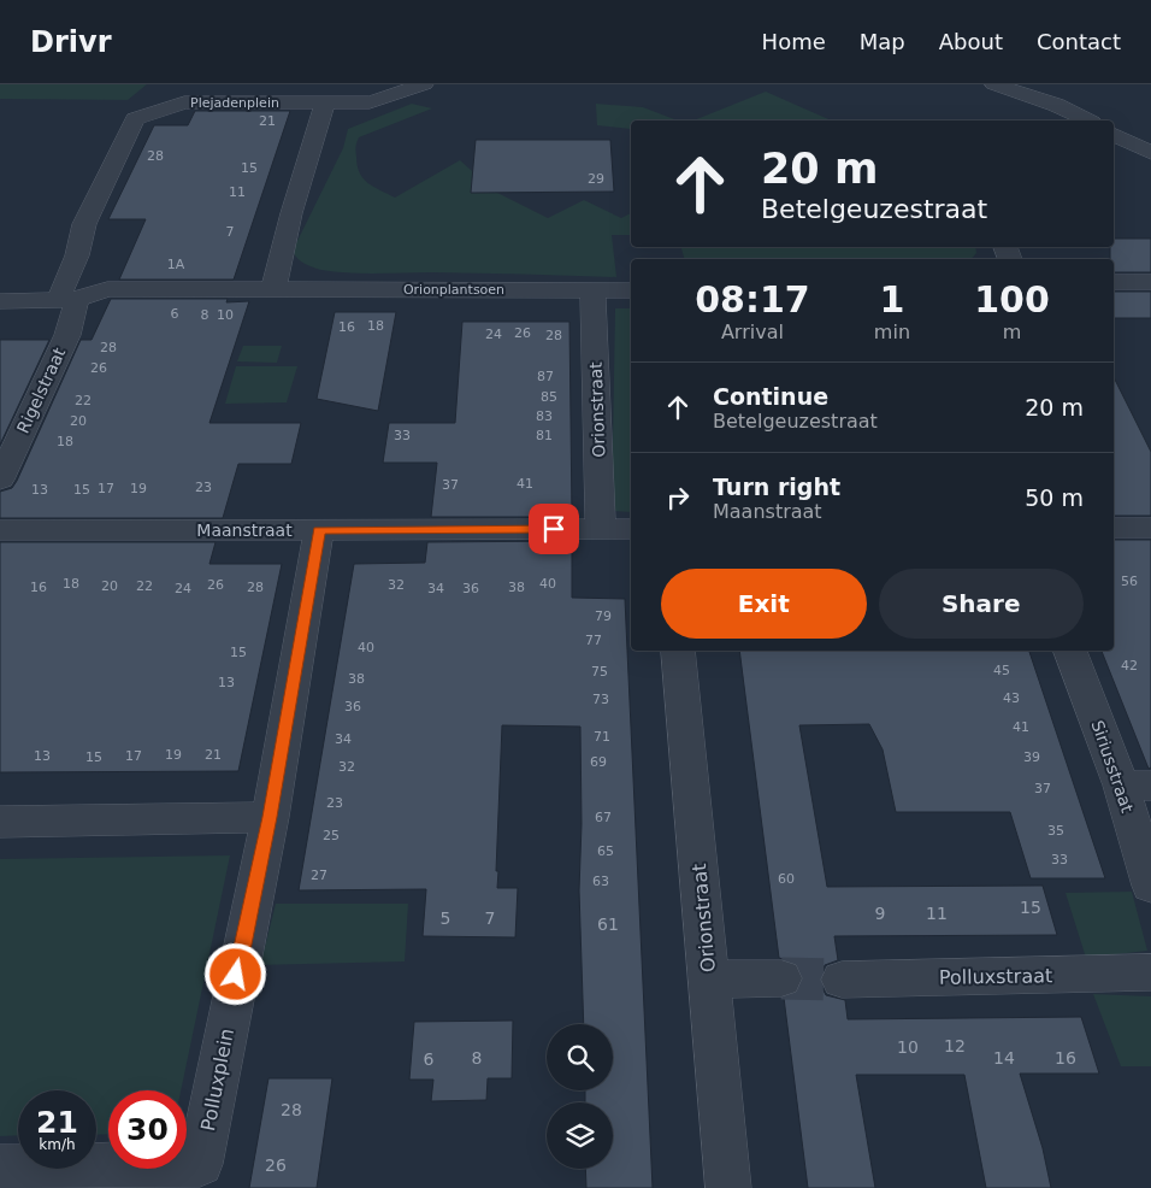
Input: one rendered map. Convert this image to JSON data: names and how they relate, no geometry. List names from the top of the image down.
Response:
{
  "streets": {
    "street": [
      "Plejadenplein",
      "Orionplantsoen",
      "Rigelstraat",
      "Orionstraat",
      "Maanstraat",
      "Siriusstraat",
      "Polluxstraat",
      "Polluxplein"
    ]
  },
  "crossings": [
    ["Plejadenplein", "Orionplantsoen"],
    ["Plejadenplein", "Rigelstraat"],
    ["Orionplantsoen", "Rigelstraat"],
    ["Orionplantsoen", "Orionstraat"],
    ["Orionstraat", "Maanstraat"],
    ["Maanstraat", "Polluxplein"]
  ],
  "house_numbers": [
    "21",
    "28",
    "15",
    "29",
    "11",
    "7",
    "1A",
    "6",
    "8",
    "10",
    "18",
    "16",
    "26",
    "24",
    "28",
    "28",
    "26",
    "87",
    "85",
    "22",
    "83",
    "20",
    "33",
    "81",
    "18",
    "41",
    "37",
    "23",
    "17",
    "19",
    "13",
    "15",
    "56",
    "18",
    "40",
    "26",
    "32",
    "20",
    "22",
    "16",
    "28",
    "38",
    "24",
    "34",
    "36",
    "79",
    "77",
    "40",
    "15",
    "42",
    "45",
    "75",
    "38",
    "13",
    "43",
    "73",
    "36",
    "41",
    "71",
    "34",
    "19",
    "21",
    "13",
    "17",
    "15",
    "39",
    "69",
    "32",
    "37",
    "23",
    "67",
    "35",
    "25",
    "65",
    "33",
    "27",
    "60",
    "63",
    "15",
    "9",
    "11",
    "5",
    "7",
    "61",
    "12",
    "10",
    "8",
    "14",
    "16",
    "6",
    "28",
    "26"
  ],
  "page": {
    "header": "Drivr",
    "nav": [
      "Home",
      "Map",
      "About",
      "Contact"
    ],
    "turn": ["20 m", "Betelgeuzestraat"],
    "eta": [
      "08:17",
      "Arrival",
      "1",
      "min",
      "100",
      "m"
    ],
    "list": [
      {
        "name": "Continue",
        "note": "Betelgeuzestraat",
        "value": "20 m"
      },
      {
        "name": "Turn right",
        "note": "Maanstraat",
        "value": "50 m"
      }
    ],
    "buttons": ["Exit", "Share"],
    "speed": "21 km/h",
    "limit": "30"
  }
}
